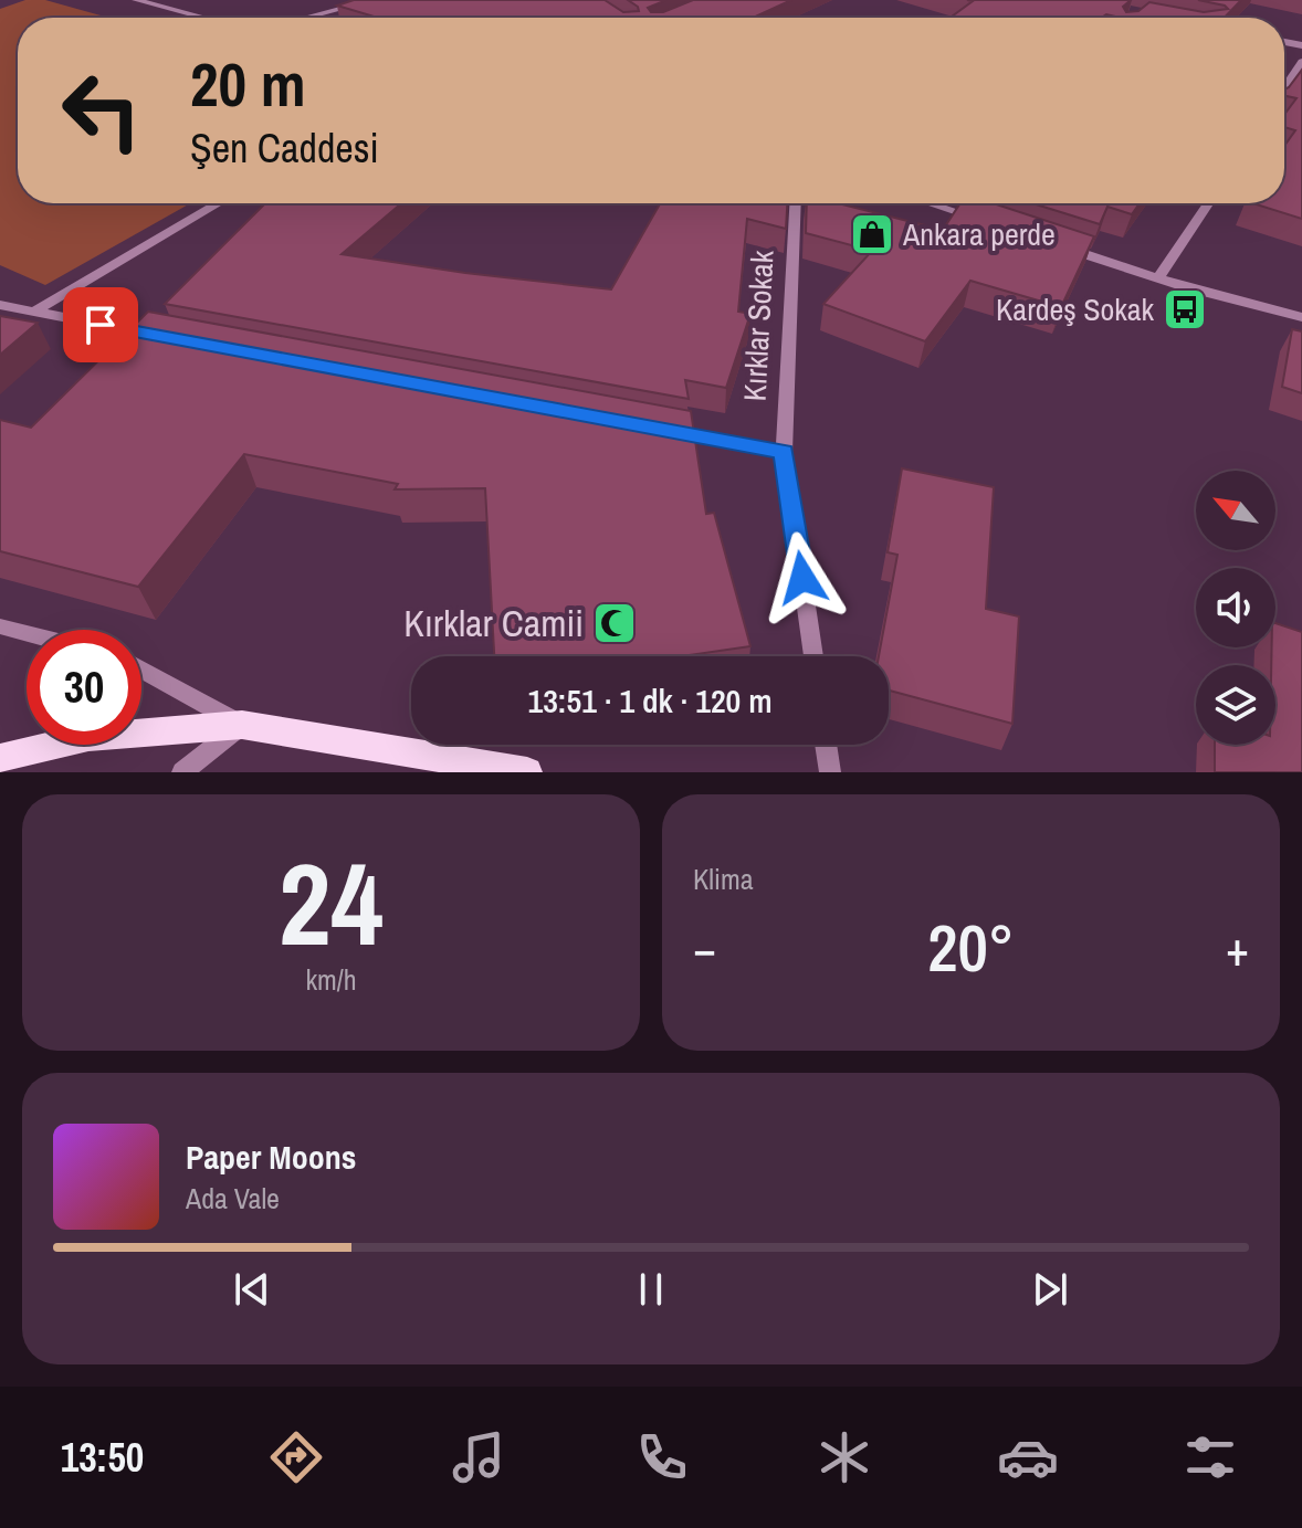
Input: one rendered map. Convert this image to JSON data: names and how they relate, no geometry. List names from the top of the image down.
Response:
{
  "streets": {
    "street": ["Kırklar Sokak"]
  },
  "places": {
    "shop": ["Ankara perde"],
    "bus stop": ["Kardeş Sokak"],
    "mosque": ["Kırklar Camii"]
  },
  "north": "top left",
  "page": {
    "turn": ["20 m", "Şen Caddesi"],
    "limit": "30",
    "trip": "13:51 · 1 dk · 120 m",
    "tile": [
      ["24", "km/h"],
      "Klima"
    ],
    "heat": ["−", "20°", "+"],
    "song": ["Paper Moons", "Ada Vale"],
    "tabs": "13:50"
  }
}
